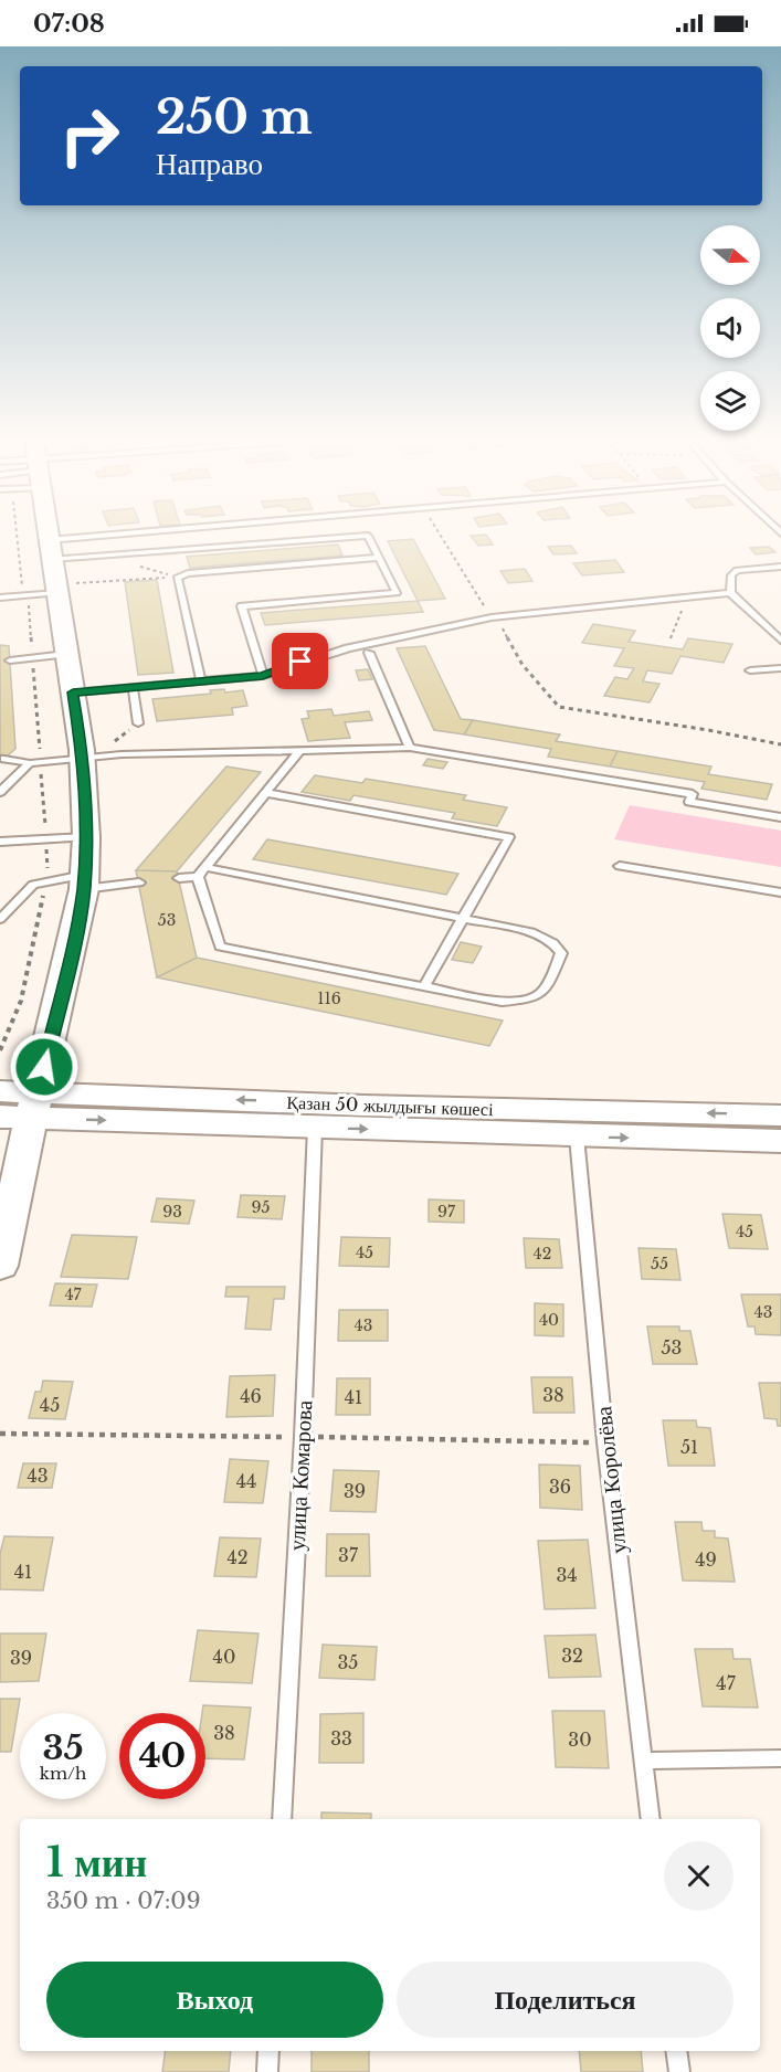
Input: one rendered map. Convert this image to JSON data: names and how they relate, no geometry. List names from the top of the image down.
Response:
{
  "streets": {
    "street": ["Қазан 50 жылдығы көшесі"],
    "lane": ["улица Комарова", "улица Королёва"]
  },
  "crossings": [
    ["Қазан 50 жылдығы көшесі", "улица Комарова"],
    ["Қазан 50 жылдығы көшесі", "улица Королёва"]
  ],
  "house_numbers": [
    "53",
    "116",
    "95",
    "93",
    "97",
    "45",
    "45",
    "42",
    "55",
    "47",
    "43",
    "40",
    "43",
    "53",
    "38",
    "46",
    "41",
    "45",
    "51",
    "43",
    "44",
    "36",
    "39",
    "37",
    "42",
    "49",
    "41",
    "34",
    "32",
    "40",
    "39",
    "35",
    "47",
    "38",
    "33",
    "30"
  ],
  "north": "right",
  "page": {
    "status": "07:08",
    "turn": ["250 m", "Направо"],
    "speed": "35 km/h",
    "limit": "40",
    "heading": ["1 мин", "350 m · 07:09"],
    "buttons": ["Выход", "Поделиться"]
  }
}
